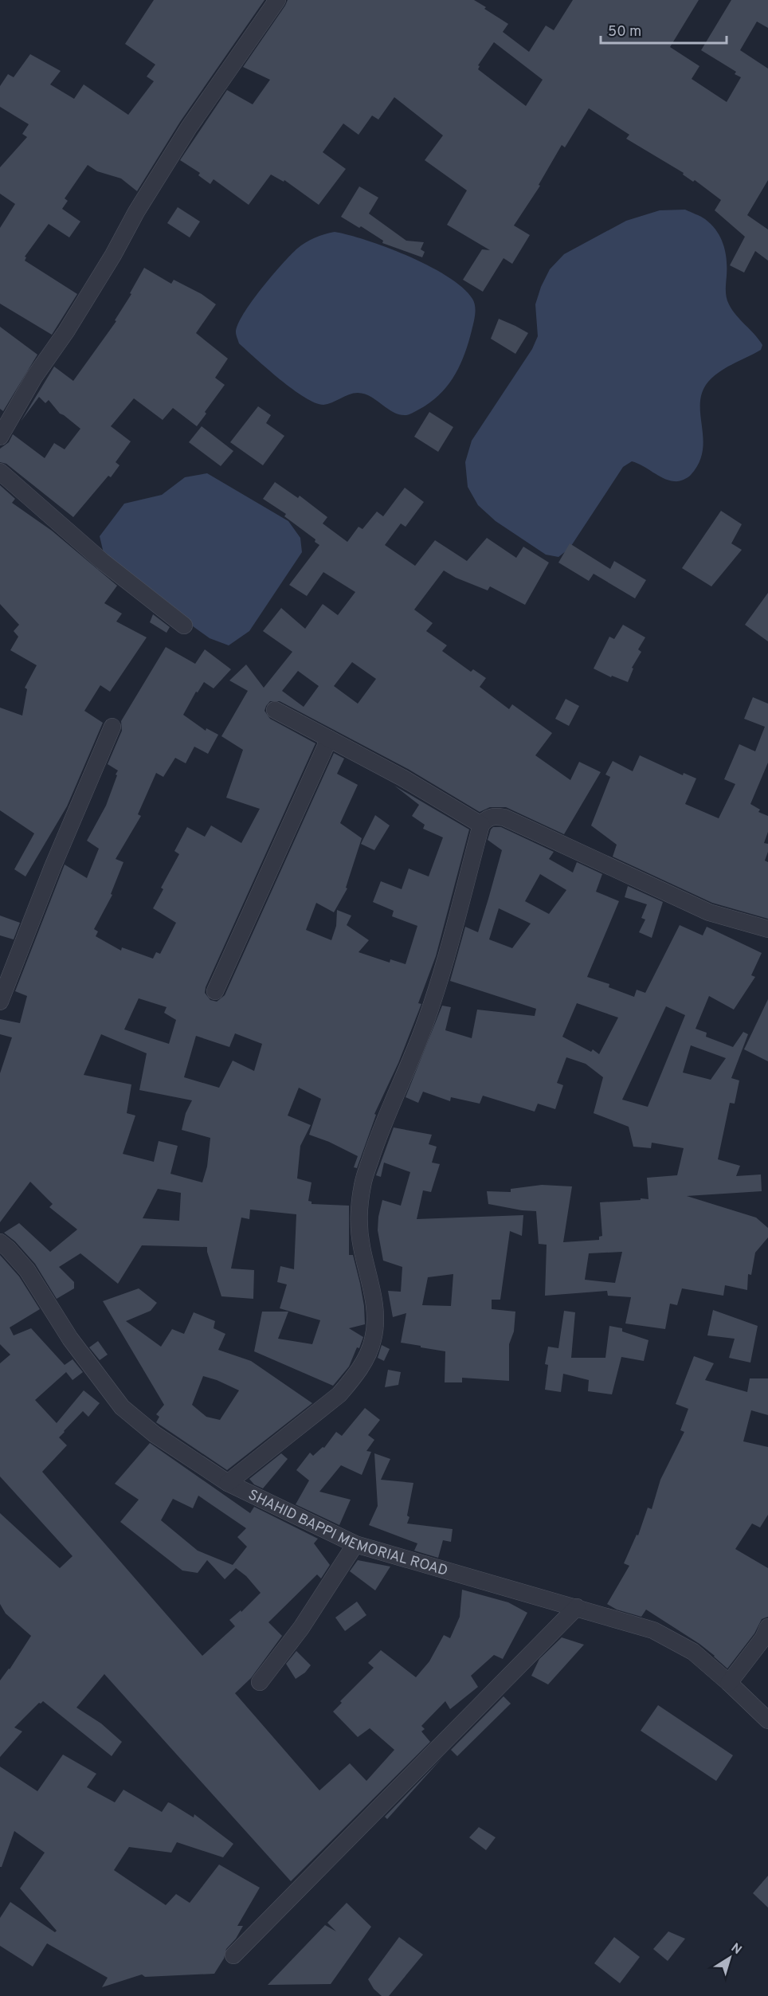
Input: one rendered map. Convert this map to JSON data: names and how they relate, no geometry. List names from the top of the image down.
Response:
{
  "streets": {
    "street": ["SHAHID BAPPI MEMORIAL ROAD"]
  },
  "scale_bar": "50 m",
  "north": "top right"
}
